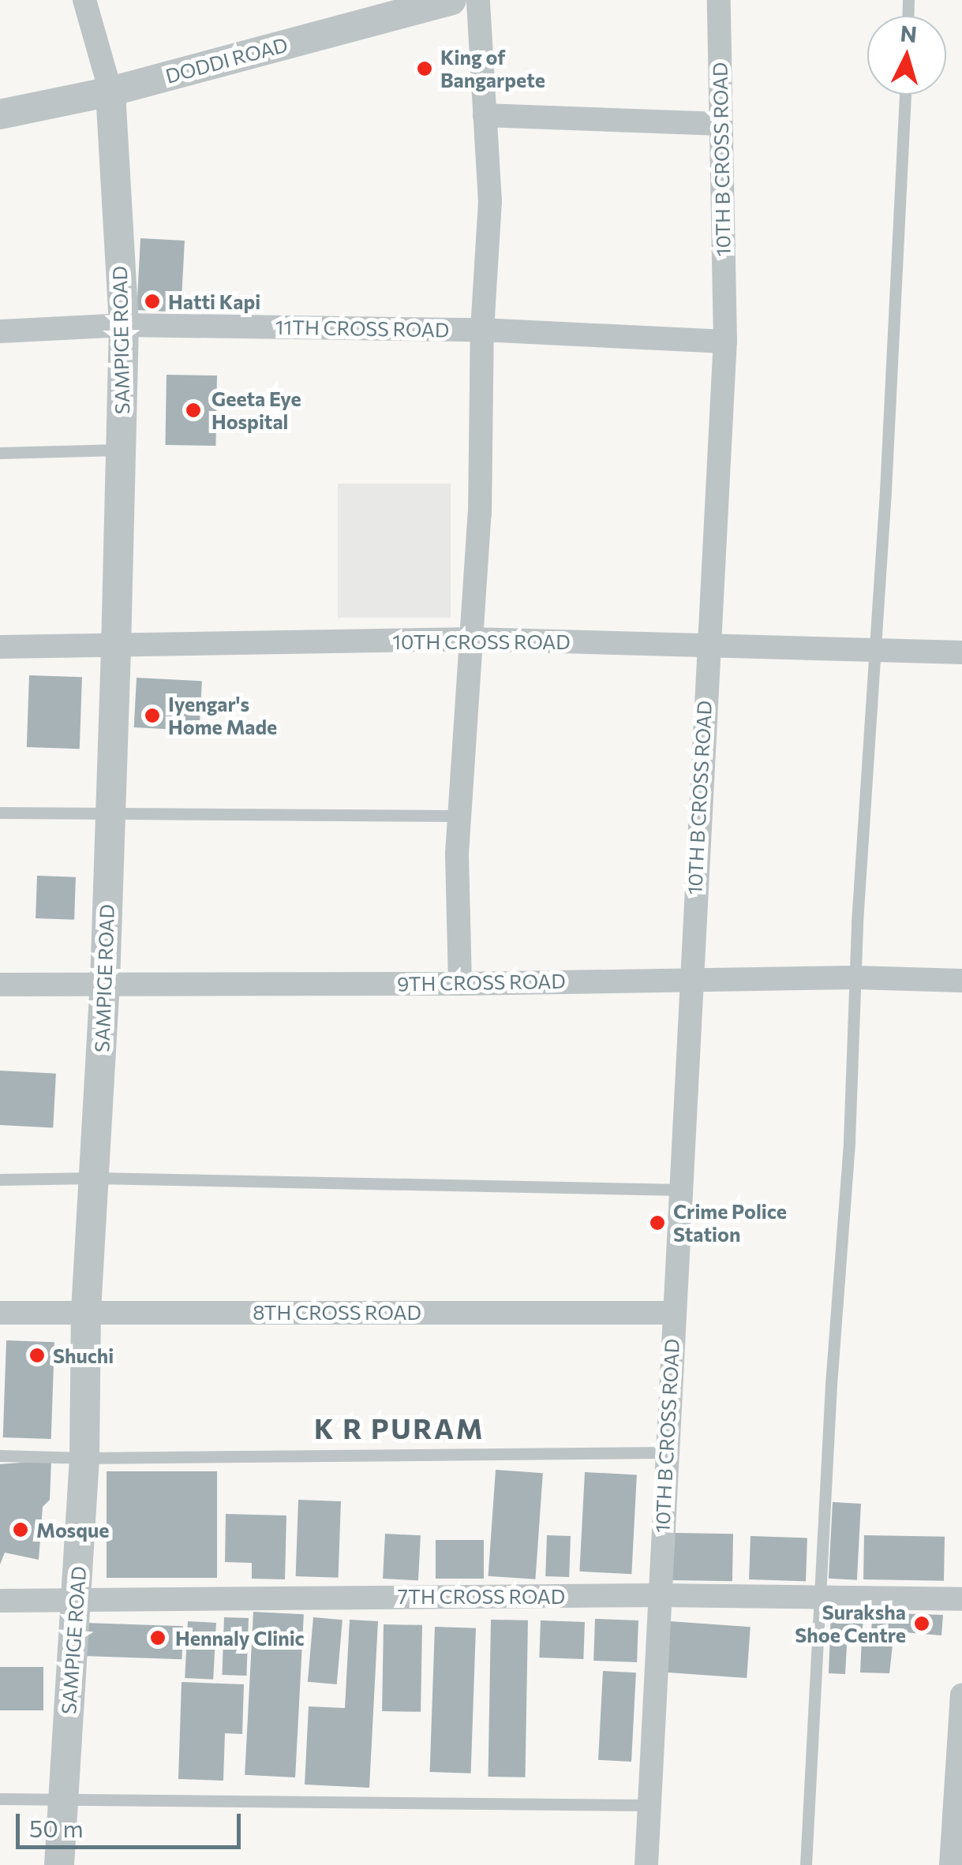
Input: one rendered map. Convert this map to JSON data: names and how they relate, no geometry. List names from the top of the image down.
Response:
{
  "streets": {
    "street": [
      "DODDI ROAD",
      "10TH B CROSS ROAD",
      "11TH CROSS ROAD",
      "SAMPIGE ROAD",
      "10TH CROSS ROAD",
      "9TH CROSS ROAD",
      "8TH CROSS ROAD",
      "7TH CROSS ROAD"
    ]
  },
  "crossings": [
    ["DODDI ROAD", "SAMPIGE ROAD"],
    ["10TH B CROSS ROAD", "11TH CROSS ROAD"],
    ["10TH B CROSS ROAD", "10TH CROSS ROAD"],
    ["10TH B CROSS ROAD", "9TH CROSS ROAD"],
    ["10TH B CROSS ROAD", "8TH CROSS ROAD"],
    ["10TH B CROSS ROAD", "7TH CROSS ROAD"],
    ["11TH CROSS ROAD", "SAMPIGE ROAD"],
    ["SAMPIGE ROAD", "10TH CROSS ROAD"],
    ["SAMPIGE ROAD", "9TH CROSS ROAD"],
    ["SAMPIGE ROAD", "8TH CROSS ROAD"],
    ["SAMPIGE ROAD", "7TH CROSS ROAD"]
  ],
  "districts": ["K R PURAM"],
  "places": [
    "King of Bangarpete",
    "Hatti Kapi",
    "Geeta Eye Hospital",
    "Iyengar's Home Made",
    "Crime Police Station",
    "Shuchi",
    "Mosque",
    "Suraksha Shoe Centre",
    "Hennaly Clinic"
  ],
  "scale_bar": "50 m",
  "north": "top"
}
